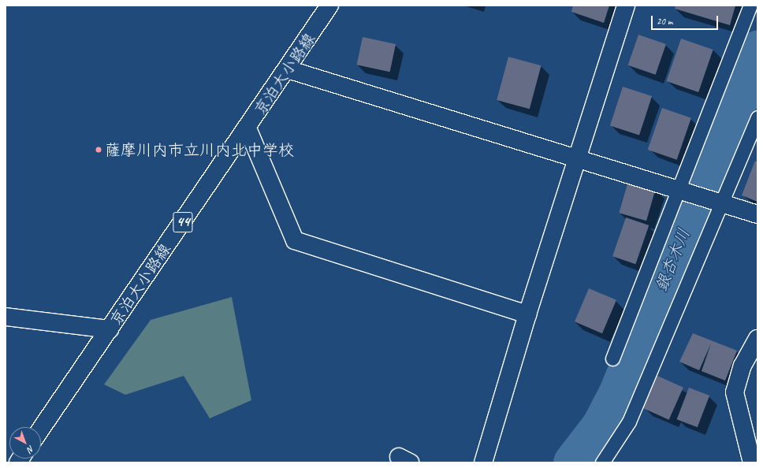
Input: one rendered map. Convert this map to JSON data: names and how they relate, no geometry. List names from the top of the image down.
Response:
{
  "streets": {
    "street": ["京泊大小路線", "44"]
  },
  "water": ["銀杏木川"],
  "places": ["薩摩川内市立川内北中学校"],
  "scale_bar": "20 m",
  "north": "bottom right"
}
